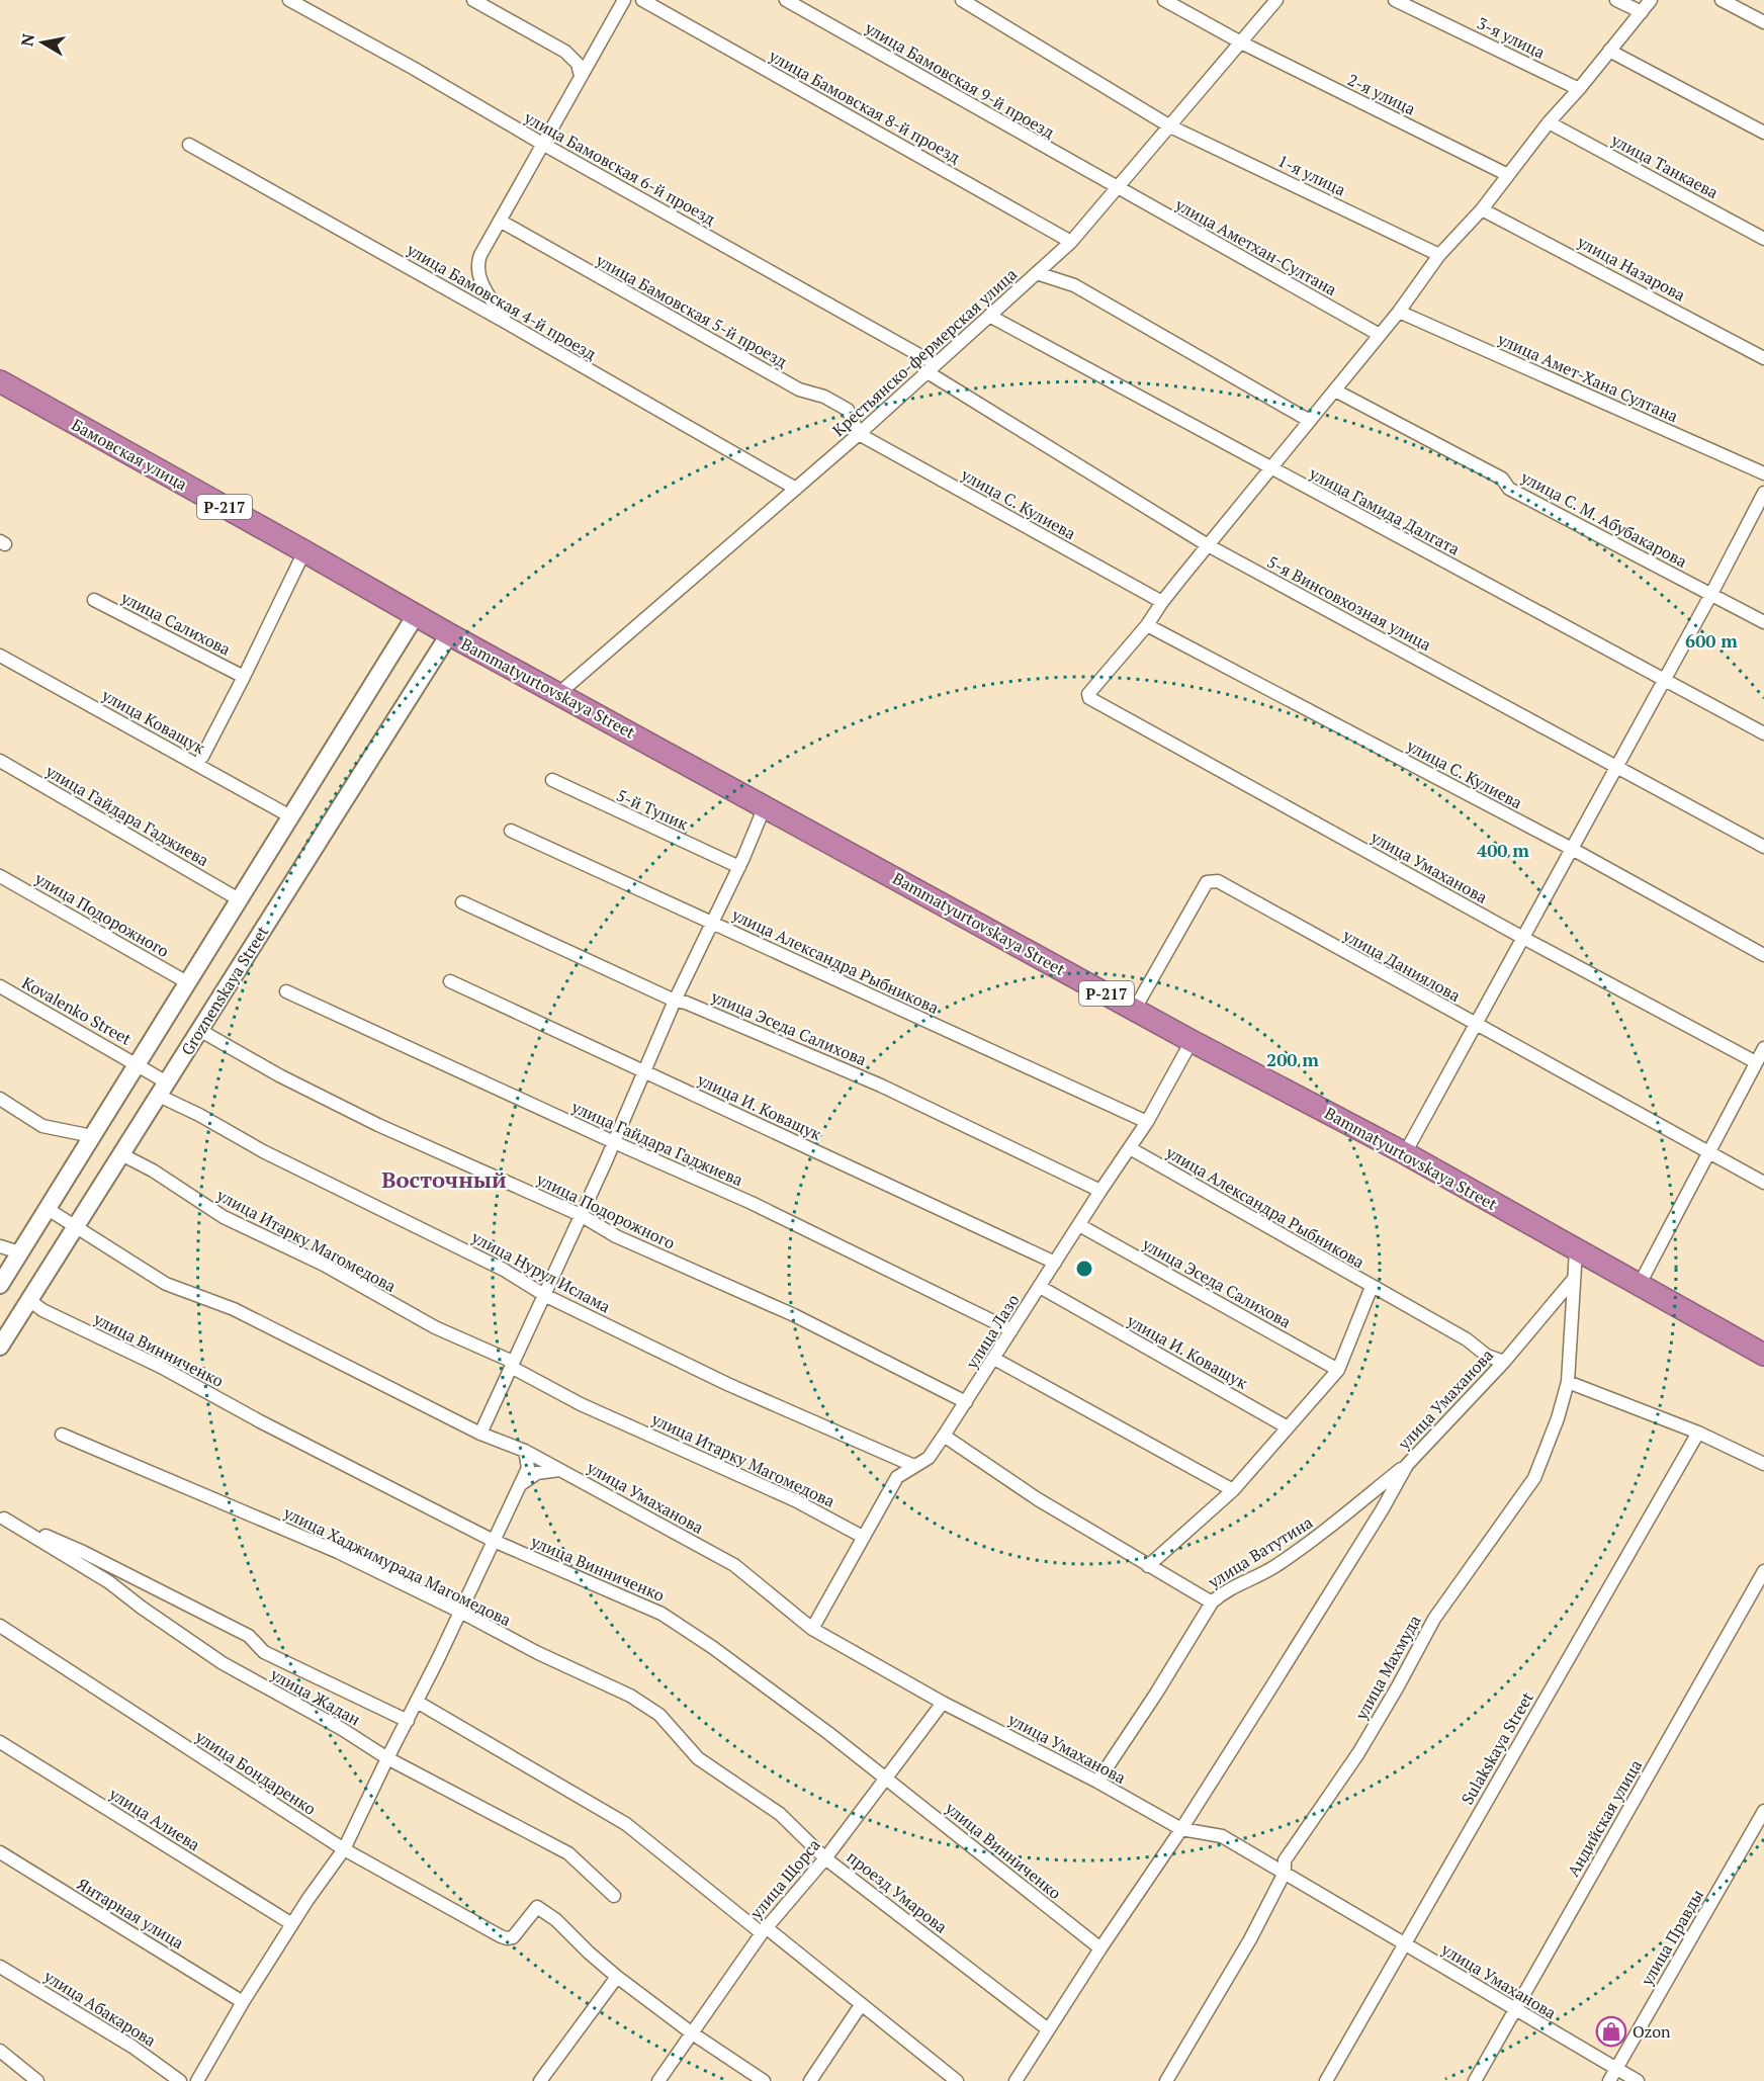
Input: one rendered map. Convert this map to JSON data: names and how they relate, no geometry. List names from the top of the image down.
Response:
{
  "streets": {
    "highway": ["Бамовская улица", "Р-217", "Bammatyurtovskaya Street"],
    "street": [
      "3-я улица",
      "улица Бамовская 9-й проезд",
      "2-я улица",
      "улица Бамовская 8-й проезд",
      "улица Танкаева",
      "улица Бамовская 6-й проезд",
      "1-я улица",
      "улица Аметхан-Султана",
      "улица Назарова",
      "улица Бамовская 4-й проезд",
      "улица Бамовская 5-й проезд",
      "Крестьянско-фермерская улица",
      "улица Амет-Хана Султана",
      "улица С. Кулиева",
      "улица Гамида Далгата",
      "улица С. М. Абубакарова",
      "5-я Винсовхозная улица",
      "улица Салихова",
      "улица Коващук",
      "5-й Тупик",
      "улица Гайдара Гаджиева",
      "улица Умаханова",
      "улица Подорожного",
      "улица Александра Рыбникова",
      "улица Даниялова",
      "Groznenskaya Street",
      "Kovalenko Street",
      "улица Эседа Салихова",
      "улица И. Коващук",
      "улица Итарку Магомедова",
      "улица Нурул Ислама",
      "улица Лазо",
      "улица Винниченко",
      "улица Ватутина",
      "улица Хаджимурада Магомедова",
      "улица Махмуда",
      "улица Жадан",
      "Sulakskaya Street",
      "улица Бондаренко",
      "Андийская улица",
      "улица Алиева",
      "улица Щорса",
      "проезд Умарова",
      "Янтарная улица",
      "улица Правды",
      "улица Абакарова"
    ]
  },
  "crossings": [
    ["улица Бамовская 9-й проезд", "улица Аметхан-Султана"],
    ["улица Бамовская 9-й проезд", "Крестьянско-фермерская улица"],
    ["2-я улица", "Крестьянско-фермерская улица"],
    ["улица Бамовская 8-й проезд", "Крестьянско-фермерская улица"],
    ["улица Бамовская 6-й проезд", "Крестьянско-фермерская улица"],
    ["улица Бамовская 6-й проезд", "5-я Винсовхозная улица"],
    ["1-я улица", "Крестьянско-фермерская улица"],
    ["улица Аметхан-Султана", "Крестьянско-фермерская улица"],
    ["улица Бамовская 4-й проезд", "Крестьянско-фермерская улица"],
    ["улица Бамовская 5-й проезд", "Крестьянско-фермерская улица"],
    ["улица Бамовская 5-й проезд", "улица С. Кулиева"],
    ["Крестьянско-фермерская улица", "улица С. Кулиева"],
    ["Крестьянско-фермерская улица", "улица Гамида Далгата"],
    ["Крестьянско-фермерская улица", "5-я Винсовхозная улица"],
    ["Крестьянско-фермерская улица", "Bammatyurtovskaya Street"],
    ["Бамовская улица", "Bammatyurtovskaya Street"],
    ["Бамовская улица", "Groznenskaya Street"],
    ["улица С. Кулиева", "улица Умаханова"],
    ["Bammatyurtovskaya Street", "улица Даниялова"],
    ["Bammatyurtovskaya Street", "Groznenskaya Street"],
    ["Bammatyurtovskaya Street", "улица Лазо"],
    ["Bammatyurtovskaya Street", "улица Махмуда"],
    ["улица Гайдара Гаджиева", "улица Лазо"],
    ["улица Умаханова", "улица Александра Рыбникова"],
    ["улица Умаханова", "Groznenskaya Street"],
    ["улица Умаханова", "улица Лазо"],
    ["улица Умаханова", "улица Винниченко"],
    ["улица Умаханова", "улица Ватутина"],
    ["улица Умаханова", "улица Махмуда"],
    ["улица Умаханова", "Sulakskaya Street"],
    ["улица Умаханова", "Андийская улица"],
    ["улица Умаханова", "улица Щорса"],
    ["улица Умаханова", "проезд Умарова"],
    ["улица Умаханова", "улица Правды"],
    ["улица Подорожного", "Groznenskaya Street"],
    ["улица Подорожного", "улица Лазо"],
    ["улица Александра Рыбникова", "улица Лазо"],
    ["Groznenskaya Street", "Kovalenko Street"],
    ["Groznenskaya Street", "улица Итарку Магомедова"],
    ["Groznenskaya Street", "улица Нурул Ислама"],
    ["Groznenskaya Street", "улица Винниченко"],
    ["Kovalenko Street", "улица Нурул Ислама"],
    ["улица Эседа Салихова", "улица Лазо"],
    ["улица И. Коващук", "улица Лазо"],
    ["улица Итарку Магомедова", "улица Лазо"],
    ["улица Нурул Ислама", "улица Лазо"],
    ["улица Винниченко", "улица Щорса"],
    ["улица Хаджимурада Магомедова", "проезд Умарова"],
    ["улица Щорса", "проезд Умарова"]
  ],
  "districts": ["Восточный"],
  "places": {
    "shop": ["Ozon"]
  },
  "north": "left",
  "rings": ["600 m", "400 m", "200 m"]
}
